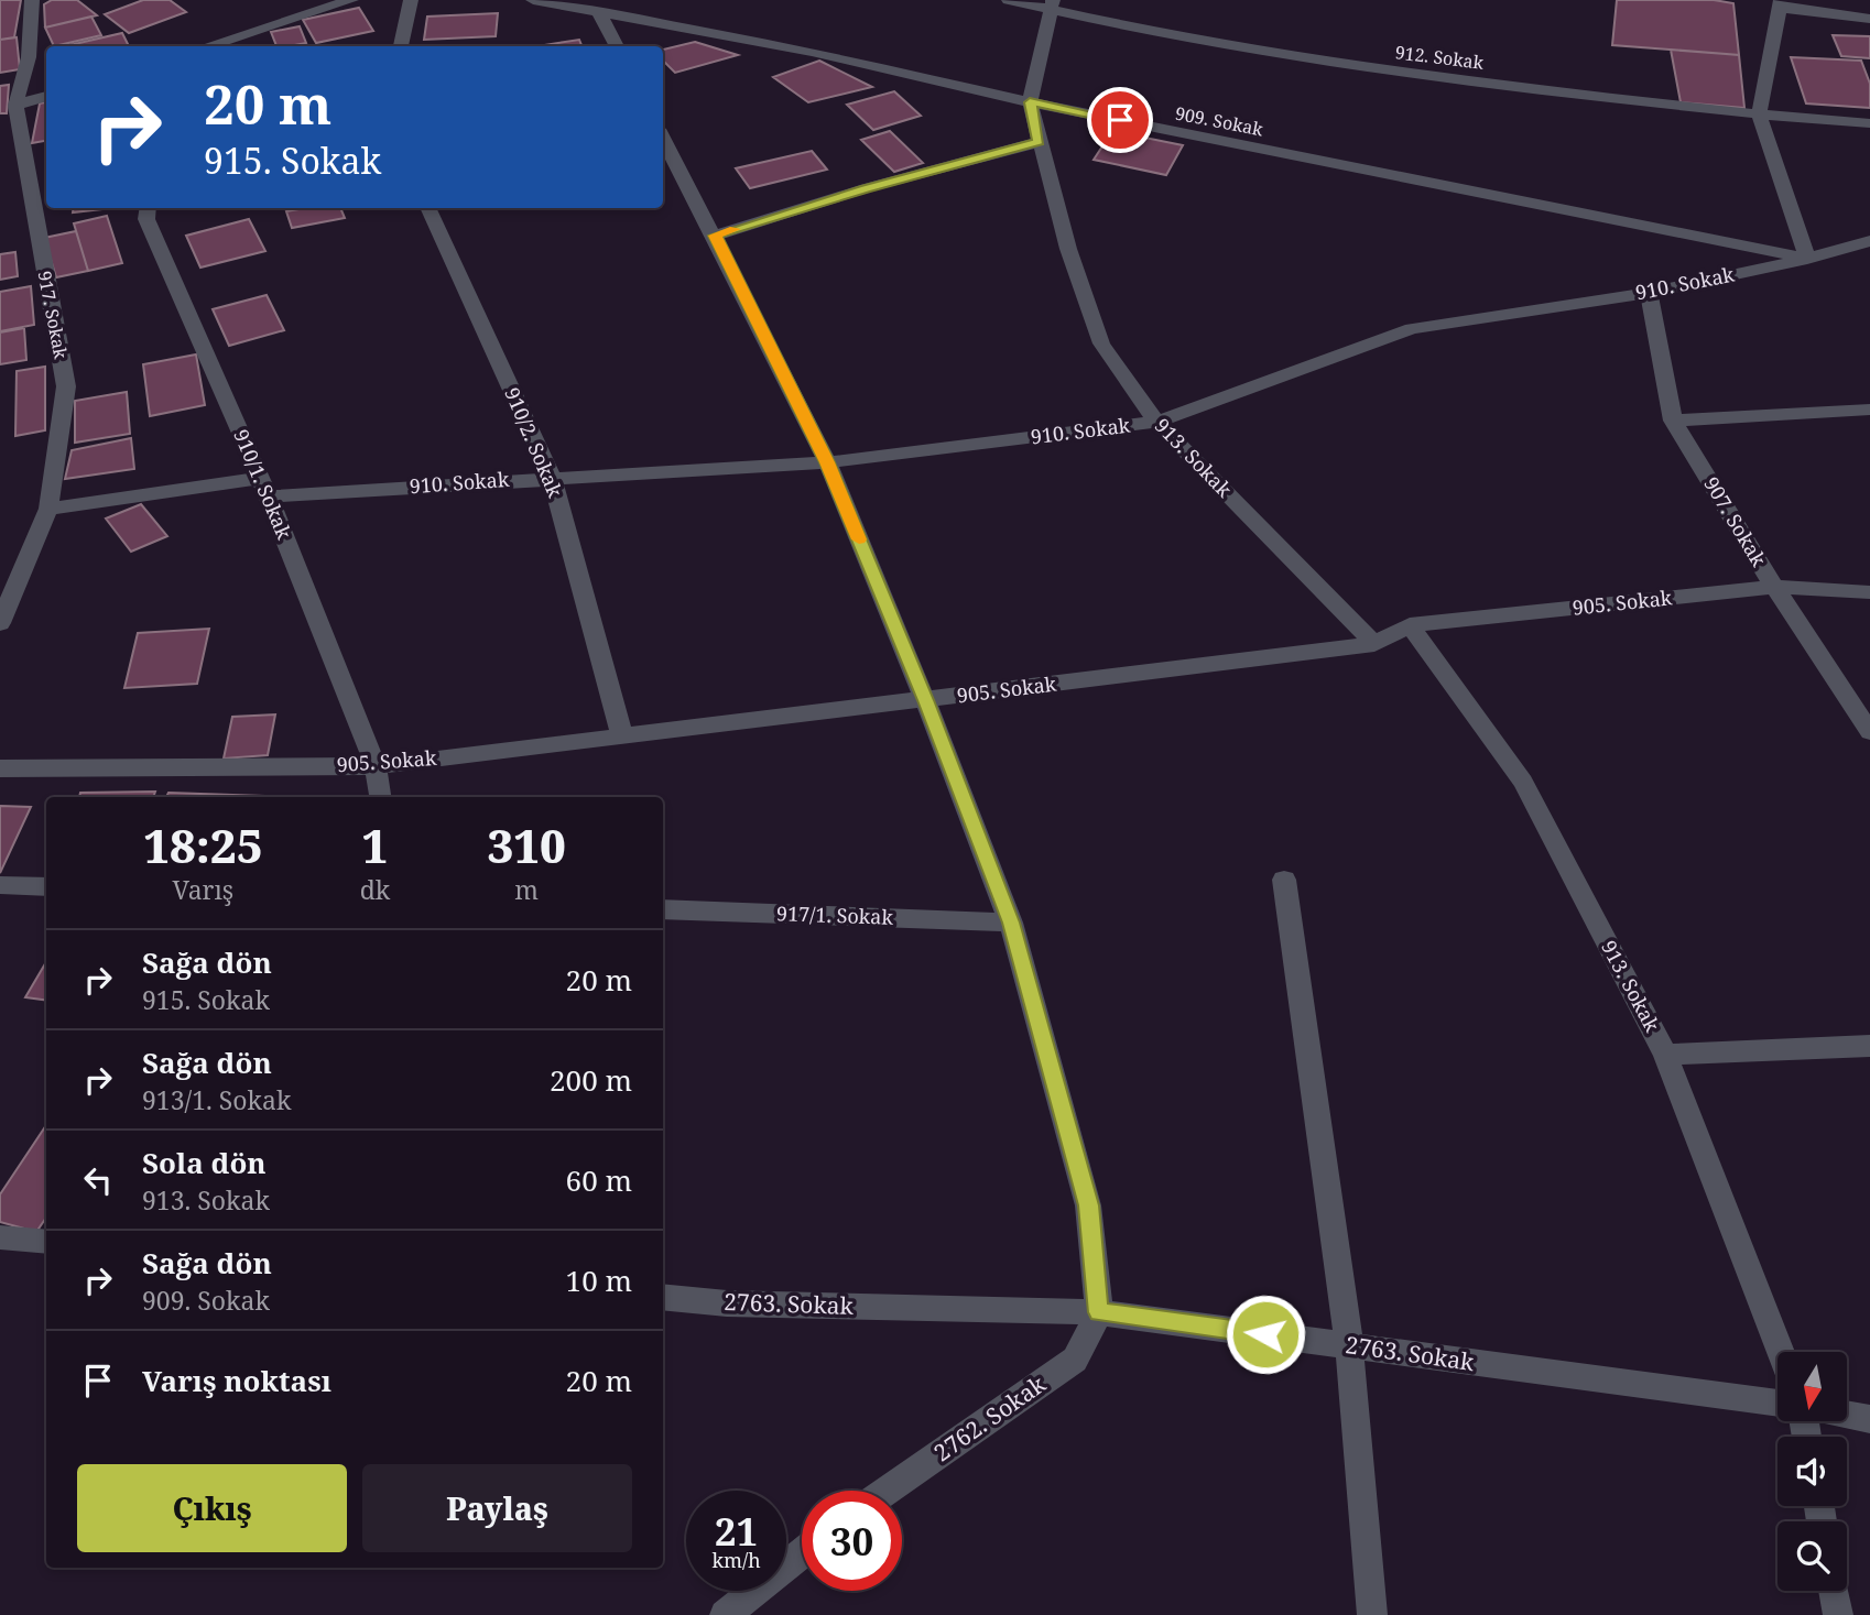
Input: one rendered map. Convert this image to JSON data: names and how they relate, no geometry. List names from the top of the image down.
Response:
{
  "streets": {
    "street": [
      "912. Sokak",
      "909. Sokak",
      "910. Sokak",
      "917. Sokak",
      "910/2. Sokak",
      "913. Sokak",
      "910/1. Sokak",
      "907. Sokak",
      "905. Sokak",
      "917/1. Sokak",
      "2763. Sokak",
      "2762. Sokak"
    ]
  },
  "crossings": [
    ["909. Sokak", "910. Sokak"],
    ["909. Sokak", "913. Sokak"],
    ["910. Sokak", "917. Sokak"],
    ["910. Sokak", "910/2. Sokak"],
    ["910. Sokak", "913. Sokak"],
    ["910. Sokak", "910/1. Sokak"],
    ["910. Sokak", "907. Sokak"],
    ["910/2. Sokak", "905. Sokak"],
    ["913. Sokak", "905. Sokak"],
    ["910/1. Sokak", "905. Sokak"],
    ["907. Sokak", "905. Sokak"],
    ["2763. Sokak", "2762. Sokak"]
  ],
  "north": "bottom",
  "page": {
    "turn": ["20 m", "915. Sokak"],
    "eta": [
      "18:25",
      "Varış",
      "1",
      "dk",
      "310",
      "m"
    ],
    "list": [
      {
        "name": "Sağa dön",
        "note": "915. Sokak",
        "value": "20 m"
      },
      {
        "name": "Sağa dön",
        "note": "913/1. Sokak",
        "value": "200 m"
      },
      {
        "name": "Sola dön",
        "note": "913. Sokak",
        "value": "60 m"
      },
      {
        "name": "Sağa dön",
        "note": "909. Sokak",
        "value": "10 m"
      },
      {
        "name": "Varış noktası",
        "value": "20 m"
      }
    ],
    "buttons": ["Çıkış", "Paylaş"],
    "speed": "21 km/h",
    "limit": "30"
  }
}
